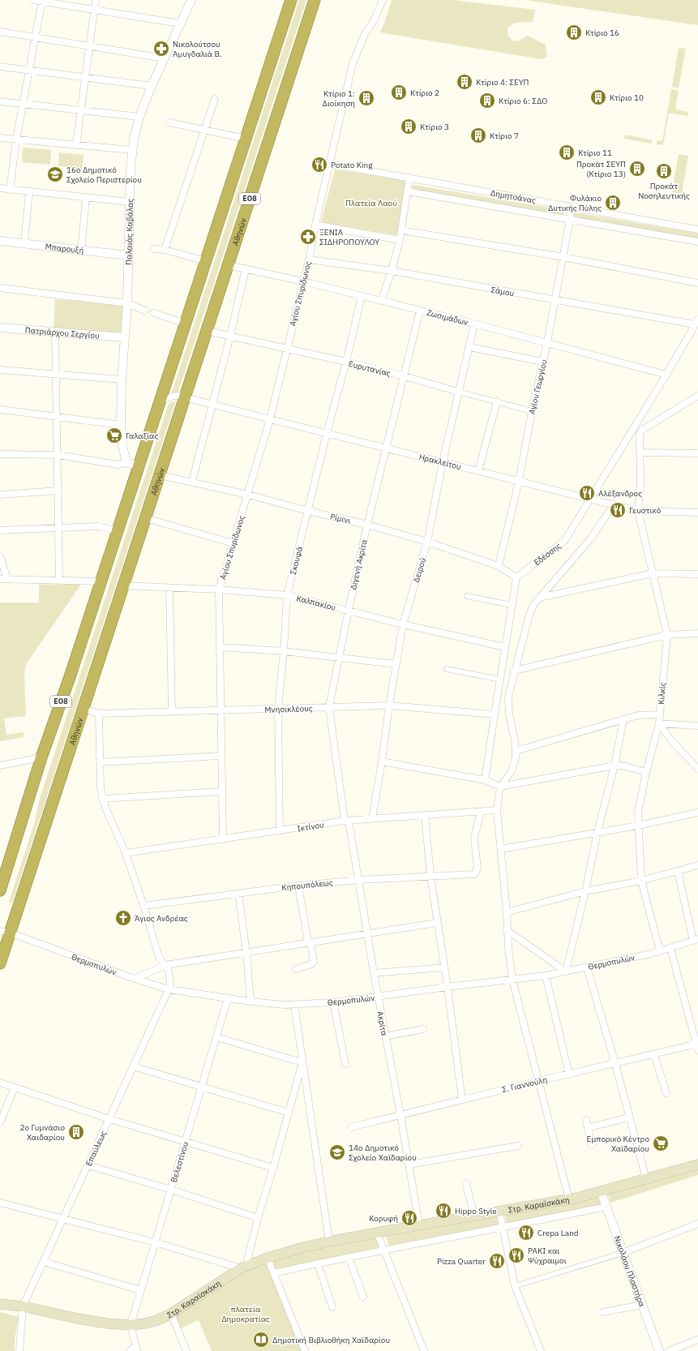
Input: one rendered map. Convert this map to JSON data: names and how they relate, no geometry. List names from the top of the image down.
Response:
{
  "streets": {
    "highway": ["ΕΟ8", "Αθηνών"],
    "main road": ["Στρ. Καραϊσκάκη"],
    "street": [
      "Δημητσάνας",
      "Παλαιάς Καβάλας",
      "Μπαρουξή",
      "Σάμου",
      "Αγίου Σπυρίδωνος",
      "Ζωσιμάδων",
      "Πατριάρχου Σεργίου",
      "Ευρυτανίας",
      "Αγίου Γεωργίου",
      "Ηρακλείτου",
      "Ρίμινι",
      "Εδέσσης",
      "Σκουφά",
      "Διγενή Ακρίτα",
      "Δειρού",
      "Καλπακίου",
      "Κιλκίς",
      "Μνησικλέους",
      "Ικτίνου",
      "Κηπουπόλεως",
      "Θερμοπυλών",
      "Ακρίτα",
      "Σ. Γιαννούλη",
      "Επαύλεως",
      "Βελεστίνου",
      "Νικολάου Πλαστήρα"
    ]
  },
  "crossings": [
    ["Δημητσάνας", "Αγίου Σπυρίδωνος"],
    ["Δημητσάνας", "Αγίου Γεωργίου"],
    ["ΕΟ8", "Ηρακλείτου"],
    ["Παλαιάς Καβάλας", "Μπαρουξή"],
    ["Παλαιάς Καβάλας", "Πατριάρχου Σεργίου"],
    ["Αθηνών", "Ζωσιμάδων"],
    ["Αθηνών", "Ευρυτανίας"],
    ["Αθηνών", "Ηρακλείτου"],
    ["Αθηνών", "Ρίμινι"],
    ["Αθηνών", "Καλπακίου"],
    ["Αθηνών", "Μνησικλέους"],
    ["Αθηνών", "Θερμοπυλών"],
    ["Σάμου", "Αγίου Σπυρίδωνος"],
    ["Σάμου", "Αγίου Γεωργίου"],
    ["Σάμου", "Εδέσσης"],
    ["Αγίου Σπυρίδωνος", "Ζωσιμάδων"],
    ["Αγίου Σπυρίδωνος", "Ευρυτανίας"],
    ["Αγίου Σπυρίδωνος", "Ηρακλείτου"],
    ["Αγίου Σπυρίδωνος", "Ρίμινι"],
    ["Αγίου Σπυρίδωνος", "Καλπακίου"],
    ["Αγίου Σπυρίδωνος", "Μνησικλέους"],
    ["Αγίου Σπυρίδωνος", "Ικτίνου"],
    ["Ζωσιμάδων", "Αγίου Γεωργίου"],
    ["Ζωσιμάδων", "Εδέσσης"],
    ["Ζωσιμάδων", "Σκουφά"],
    ["Ζωσιμάδων", "Διγενή Ακρίτα"],
    ["Ζωσιμάδων", "Δειρού"],
    ["Ευρυτανίας", "Αγίου Γεωργίου"],
    ["Ευρυτανίας", "Σκουφά"],
    ["Ευρυτανίας", "Διγενή Ακρίτα"],
    ["Ευρυτανίας", "Δειρού"],
    ["Αγίου Γεωργίου", "Ηρακλείτου"],
    ["Αγίου Γεωργίου", "Ρίμινι"],
    ["Ηρακλείτου", "Εδέσσης"],
    ["Ηρακλείτου", "Σκουφά"],
    ["Ηρακλείτου", "Διγενή Ακρίτα"],
    ["Ηρακλείτου", "Δειρού"],
    ["Ηρακλείτου", "Κιλκίς"],
    ["Ρίμινι", "Εδέσσης"],
    ["Ρίμινι", "Σκουφά"],
    ["Ρίμινι", "Διγενή Ακρίτα"],
    ["Ρίμινι", "Δειρού"],
    ["Σκουφά", "Καλπακίου"],
    ["Σκουφά", "Μνησικλέους"],
    ["Σκουφά", "Ικτίνου"],
    ["Διγενή Ακρίτα", "Καλπακίου"],
    ["Διγενή Ακρίτα", "Μνησικλέους"],
    ["Διγενή Ακρίτα", "Ικτίνου"],
    ["Διγενή Ακρίτα", "Ακρίτα"],
    ["Δειρού", "Καλπακίου"],
    ["Δειρού", "Μνησικλέους"],
    ["Δειρού", "Ικτίνου"],
    ["Κιλκίς", "Θερμοπυλών"],
    ["Ικτίνου", "Κηπουπόλεως"],
    ["Ικτίνου", "Ακρίτα"],
    ["Κηπουπόλεως", "Ακρίτα"],
    ["Θερμοπυλών", "Ακρίτα"],
    ["Θερμοπυλών", "Επαύλεως"],
    ["Θερμοπυλών", "Βελεστίνου"],
    ["Ακρίτα", "Σ. Γιαννούλη"],
    ["Ακρίτα", "Στρ. Καραϊσκάκη"],
    ["Επαύλεως", "Στρ. Καραϊσκάκη"],
    ["Βελεστίνου", "Στρ. Καραϊσκάκη"],
    ["Στρ. Καραϊσκάκη", "Νικολάου Πλαστήρα"]
  ],
  "parks": ["Πλατεία Λαού", "πλατεία Δημοκρατίας"],
  "places": {
    "building": [
      "Κτίριο 16",
      "Κτίριο 4: ΣΕΥΠ",
      "Κτίριο 2",
      "Κτίριο 10",
      "Κτίριο 1: Διοίκηση",
      "Κτίριο 6: ΣΔΟ",
      "Κτίριο 3",
      "Κτίριο 7",
      "Κτίριο 11",
      "Προκάτ ΣΕΥΠ (Κτίριο 13)",
      "Προκάτ Νοσηλευτικής",
      "Φυλάκιο Δυτικής Πύλης",
      "2ο Γυμνάσιο Χαιδαρίου"
    ],
    "pharmacy": ["Νικολούτσου Αμυγδαλιά Β.", "ΞΕΝΙΑ ΣΙΔΗΡΟΠΟΥΛΟΥ"],
    "restaurant": [
      "Potato King",
      "Αλέξανδρος",
      "Γευστικό",
      "Hippo Style",
      "Κορυφή",
      "Crepa Land",
      "ΡΑΚΙ και Ψύχραιμοι",
      "Pizza Quarter"
    ],
    "school or university": ["16ο Δημοτικό Σχολείο Περιστερίου", "14ο Δημοτικό Σχολείο Χαϊδαρίου"],
    "supermarket": ["Γαλαξίας", "Εμπορικό Κέντρο Χαϊδαρίου"],
    "church": ["Άγιος Ανδρέας"],
    "library": ["Δημοτική Βιβλιοθήκη Χαϊδαρίου"]
  }
}
